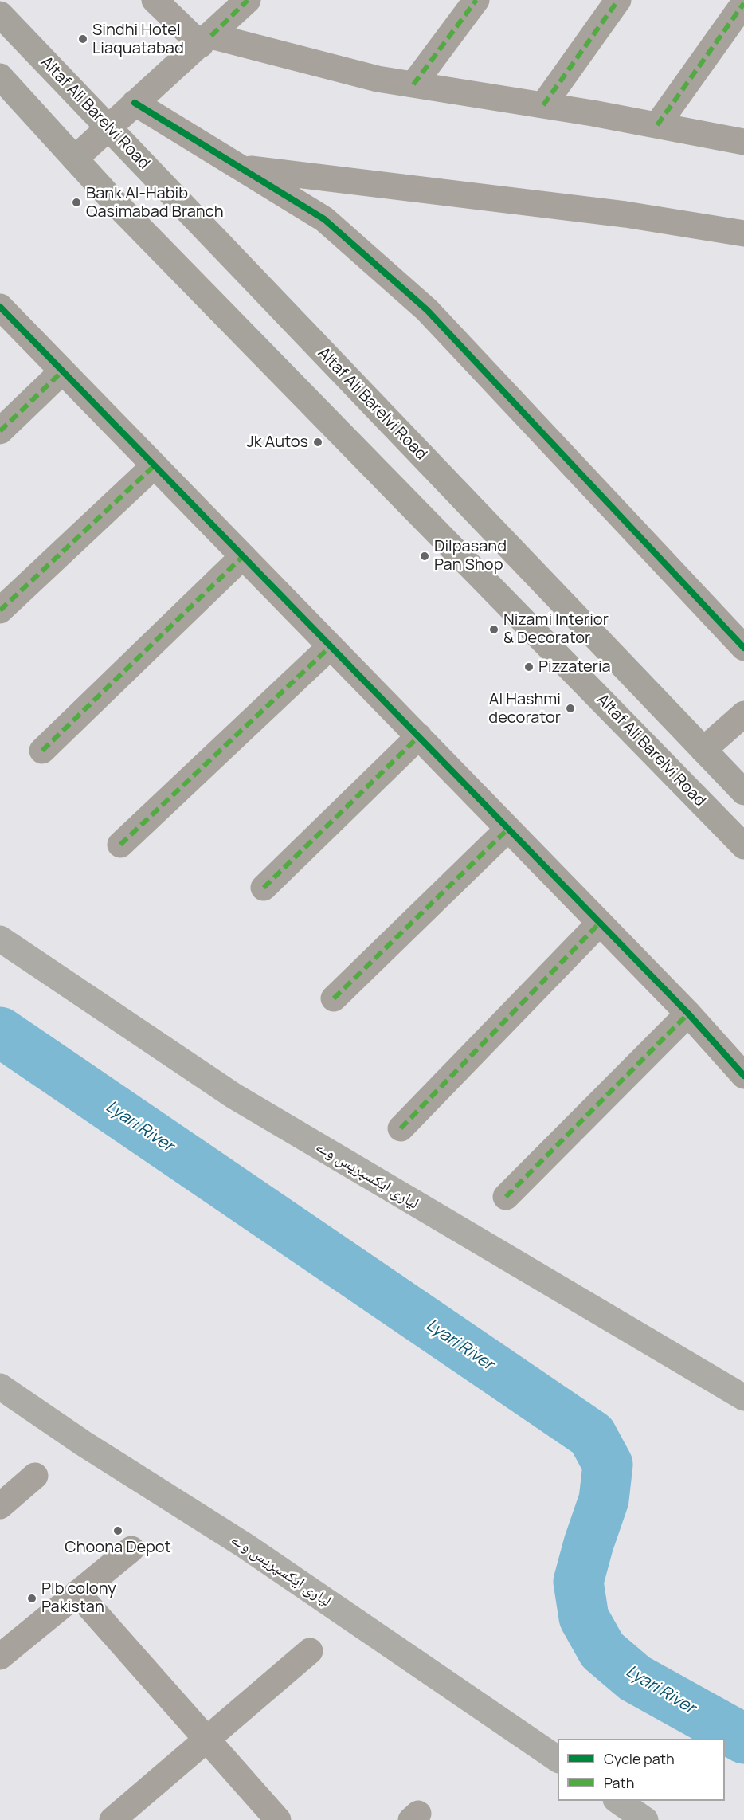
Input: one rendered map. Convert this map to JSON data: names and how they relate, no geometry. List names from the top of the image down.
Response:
{
  "streets": {
    "highway": ["لیاری ایکسپریس وے"],
    "main road": ["Altaf Ali Barelvi Road"]
  },
  "water": ["Lyari River"],
  "places": [
    "Sindhi Hotel Liaquatabad",
    "Bank Al-Habib Qasimabad Branch",
    "Jk Autos",
    "Dilpasand Pan Shop",
    "Nizami Interior & Decorator",
    "Pizzateria",
    "Al Hashmi decorator",
    "Choona Depot",
    "PIb colony Pakistan"
  ],
  "legend": ["Cycle path", "Path"]
}
